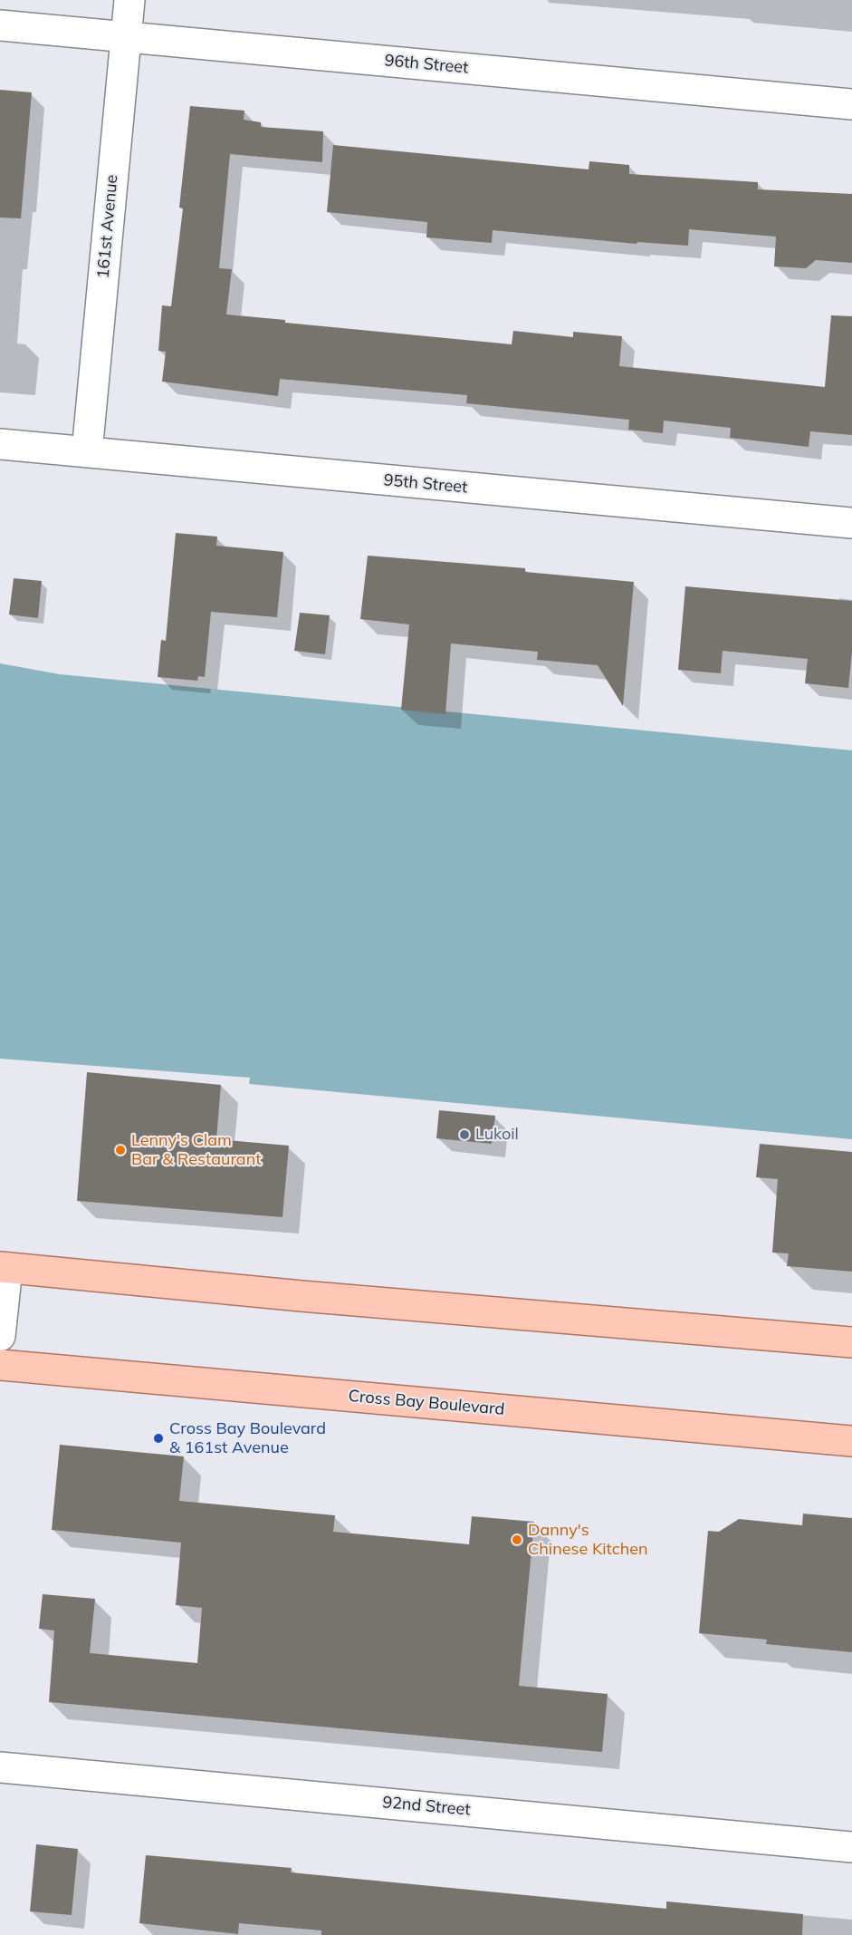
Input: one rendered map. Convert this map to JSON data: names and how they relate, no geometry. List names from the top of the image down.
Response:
{
  "streets": {
    "main road": ["Cross Bay Boulevard"],
    "street": [
      "96th Street",
      "161st Avenue",
      "95th Street",
      "92nd Street"
    ]
  },
  "crossings": [
    ["96th Street", "161st Avenue"],
    ["161st Avenue", "95th Street"]
  ],
  "places": [
    "Lukoil",
    "Lenny's Clam Bar & Restaurant",
    "Cross Bay Boulevard & 161st Avenue",
    "Danny's Chinese Kitchen"
  ]
}
